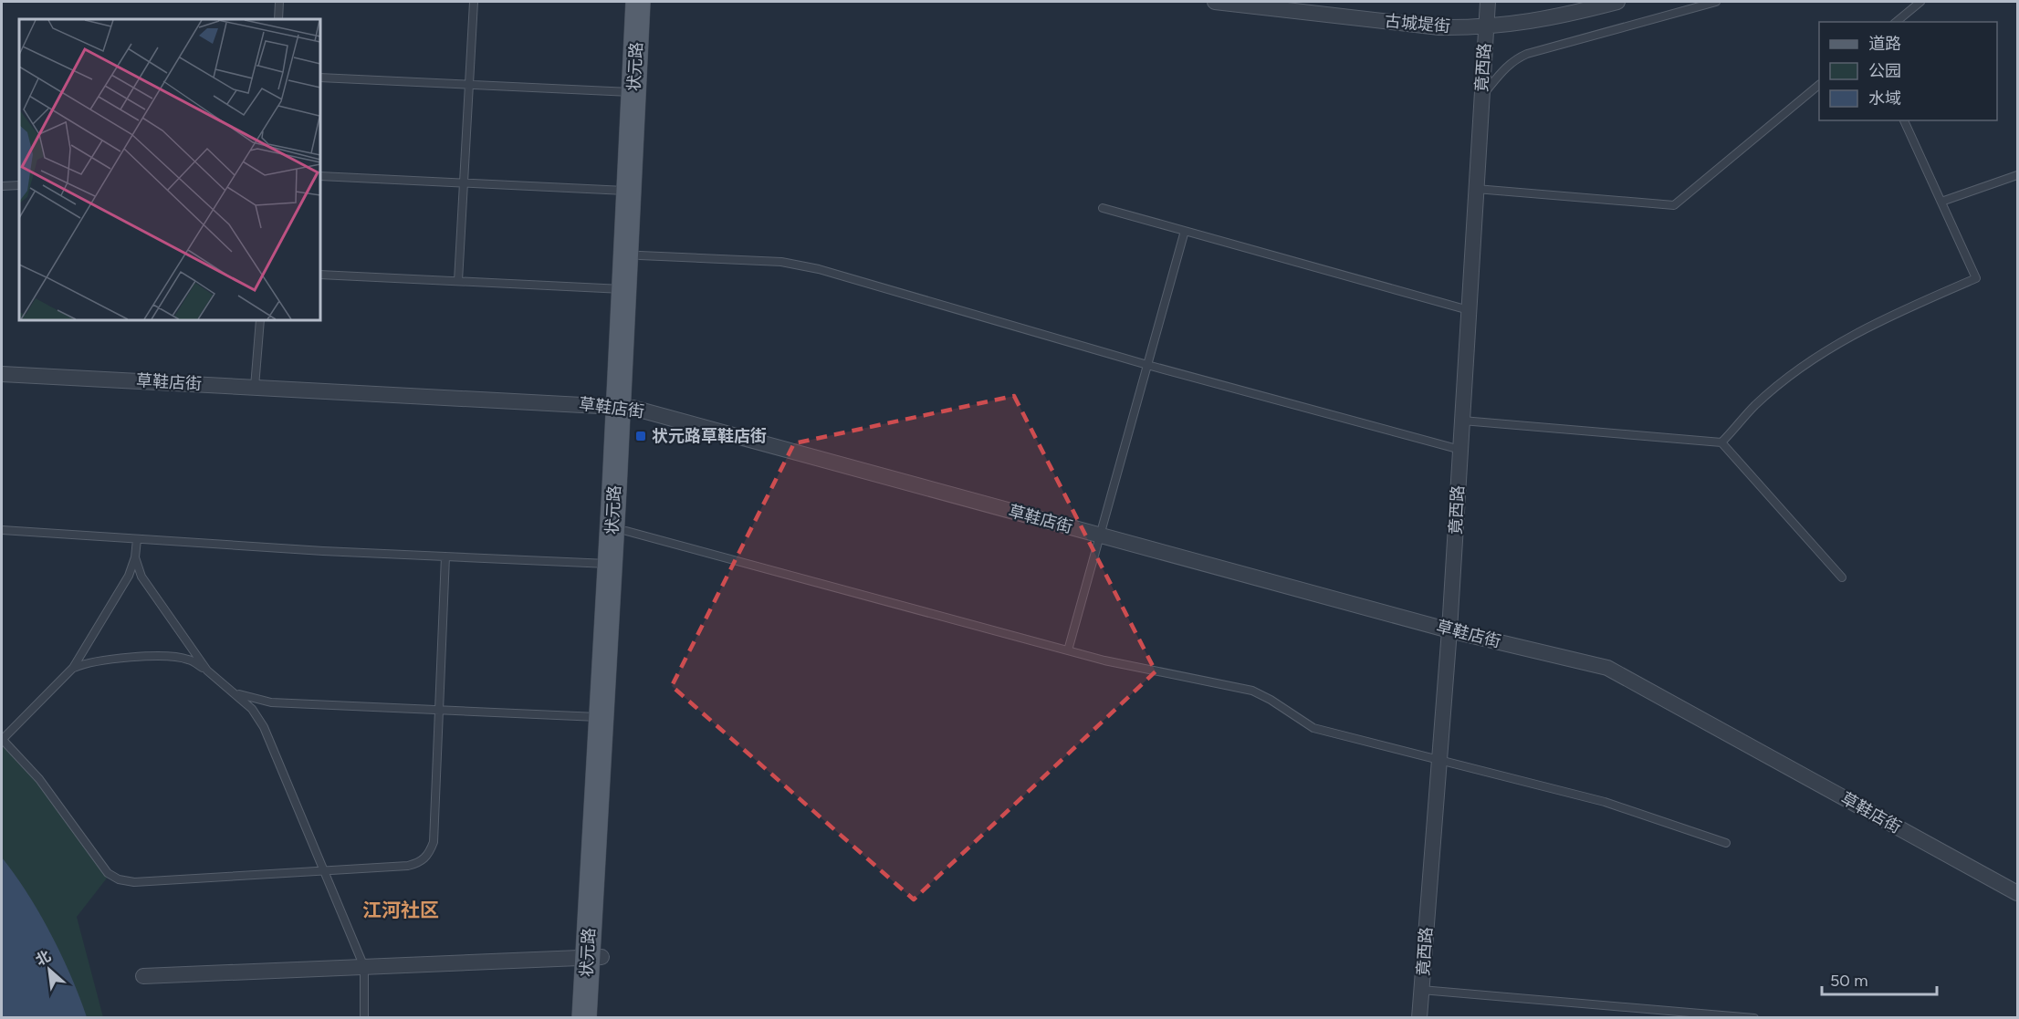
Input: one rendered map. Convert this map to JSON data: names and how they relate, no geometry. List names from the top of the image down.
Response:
{
  "streets": {
    "main road": ["状元路"],
    "street": ["古城堤街", "竟西路", "草鞋店街"]
  },
  "crossings": [
    ["古城堤街", "竟西路"],
    ["状元路", "草鞋店街"],
    ["竟西路", "草鞋店街"]
  ],
  "districts": ["江河社区"],
  "places": {
    "transit": ["状元路草鞋店街"]
  },
  "legend": ["道路", "公园", "水域"],
  "scale_bar": "50 m",
  "north": "top left"
}
